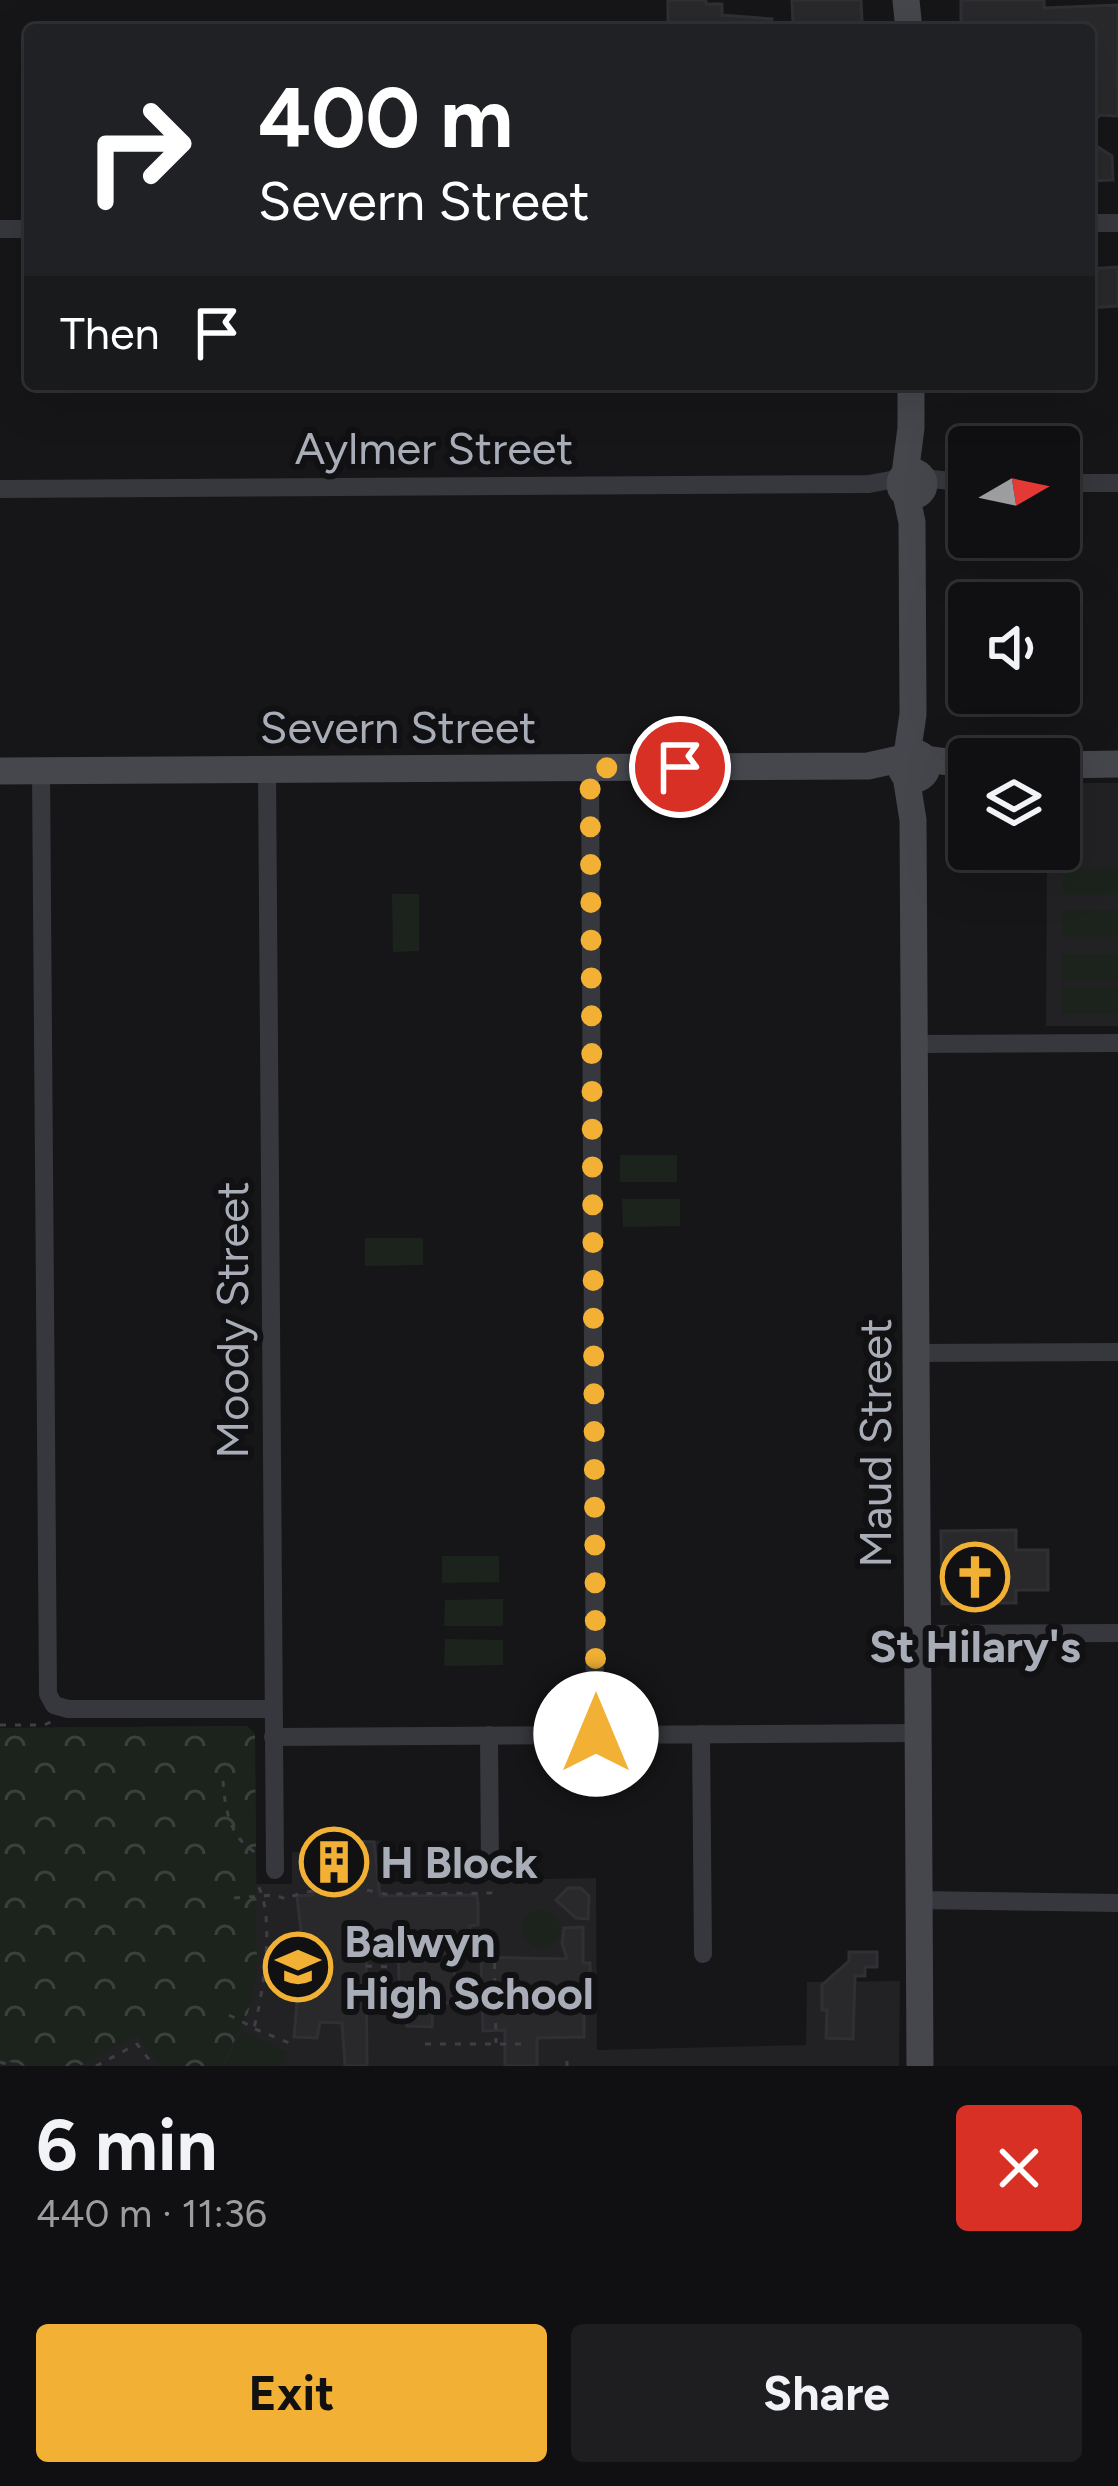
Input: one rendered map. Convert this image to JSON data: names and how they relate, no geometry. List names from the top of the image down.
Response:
{
  "streets": {
    "street": [
      "Aylmer Street",
      "Severn Street",
      "Moody Street",
      "Maud Street"
    ]
  },
  "crossings": [
    ["Aylmer Street", "Maud Street"],
    ["Severn Street", "Moody Street"],
    ["Severn Street", "Maud Street"]
  ],
  "places": {
    "church": ["St Hilary's"],
    "building": ["H Block"],
    "school or university": ["Balwyn High School"]
  },
  "north": "right",
  "page": {
    "turn": ["400 m", "Severn Street"],
    "then": "Then",
    "heading": ["6 min", "440 m · 11:36"],
    "buttons": ["Exit", "Share"]
  }
}
